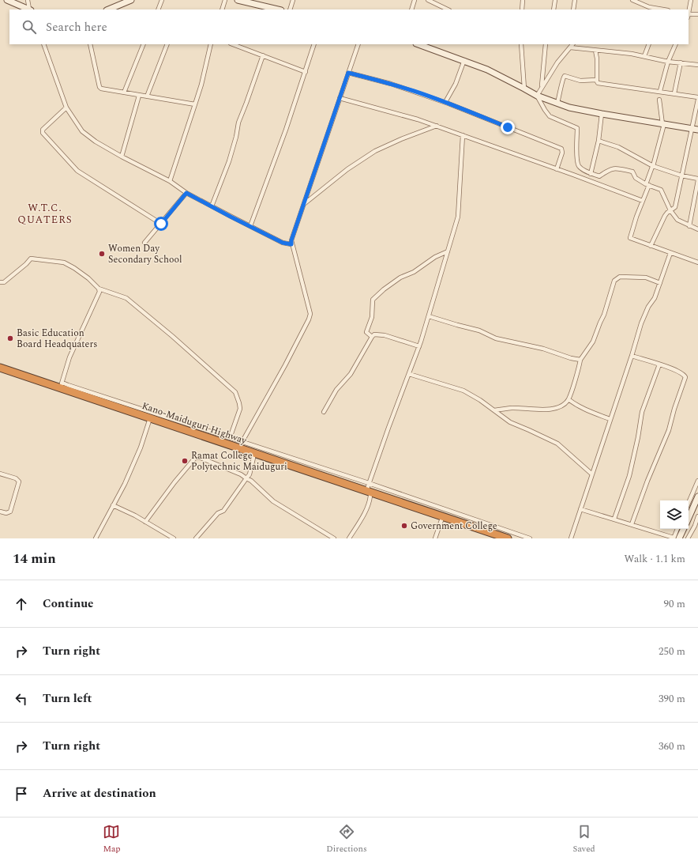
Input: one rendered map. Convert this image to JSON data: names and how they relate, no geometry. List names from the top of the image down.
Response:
{
  "streets": {
    "highway": ["Kano-Maiduguri Highway"]
  },
  "districts": ["W.T.C. QUATERS"],
  "places": [
    "Women Day Secondary School",
    "Basic Education Board Headquaters",
    "Ramat College Polytechnic Maiduguri",
    "Government College"
  ],
  "page": {
    "search": "Search here",
    "heading": ["14 min", "Walk · 1.1 km"],
    "list": [
      ["Continue", "90 m"],
      ["Turn right", "250 m"],
      ["Turn left", "390 m"],
      ["Turn right", "360 m"],
      "Arrive at destination"
    ],
    "nav": ["Map", "Directions", "Saved"]
  }
}
